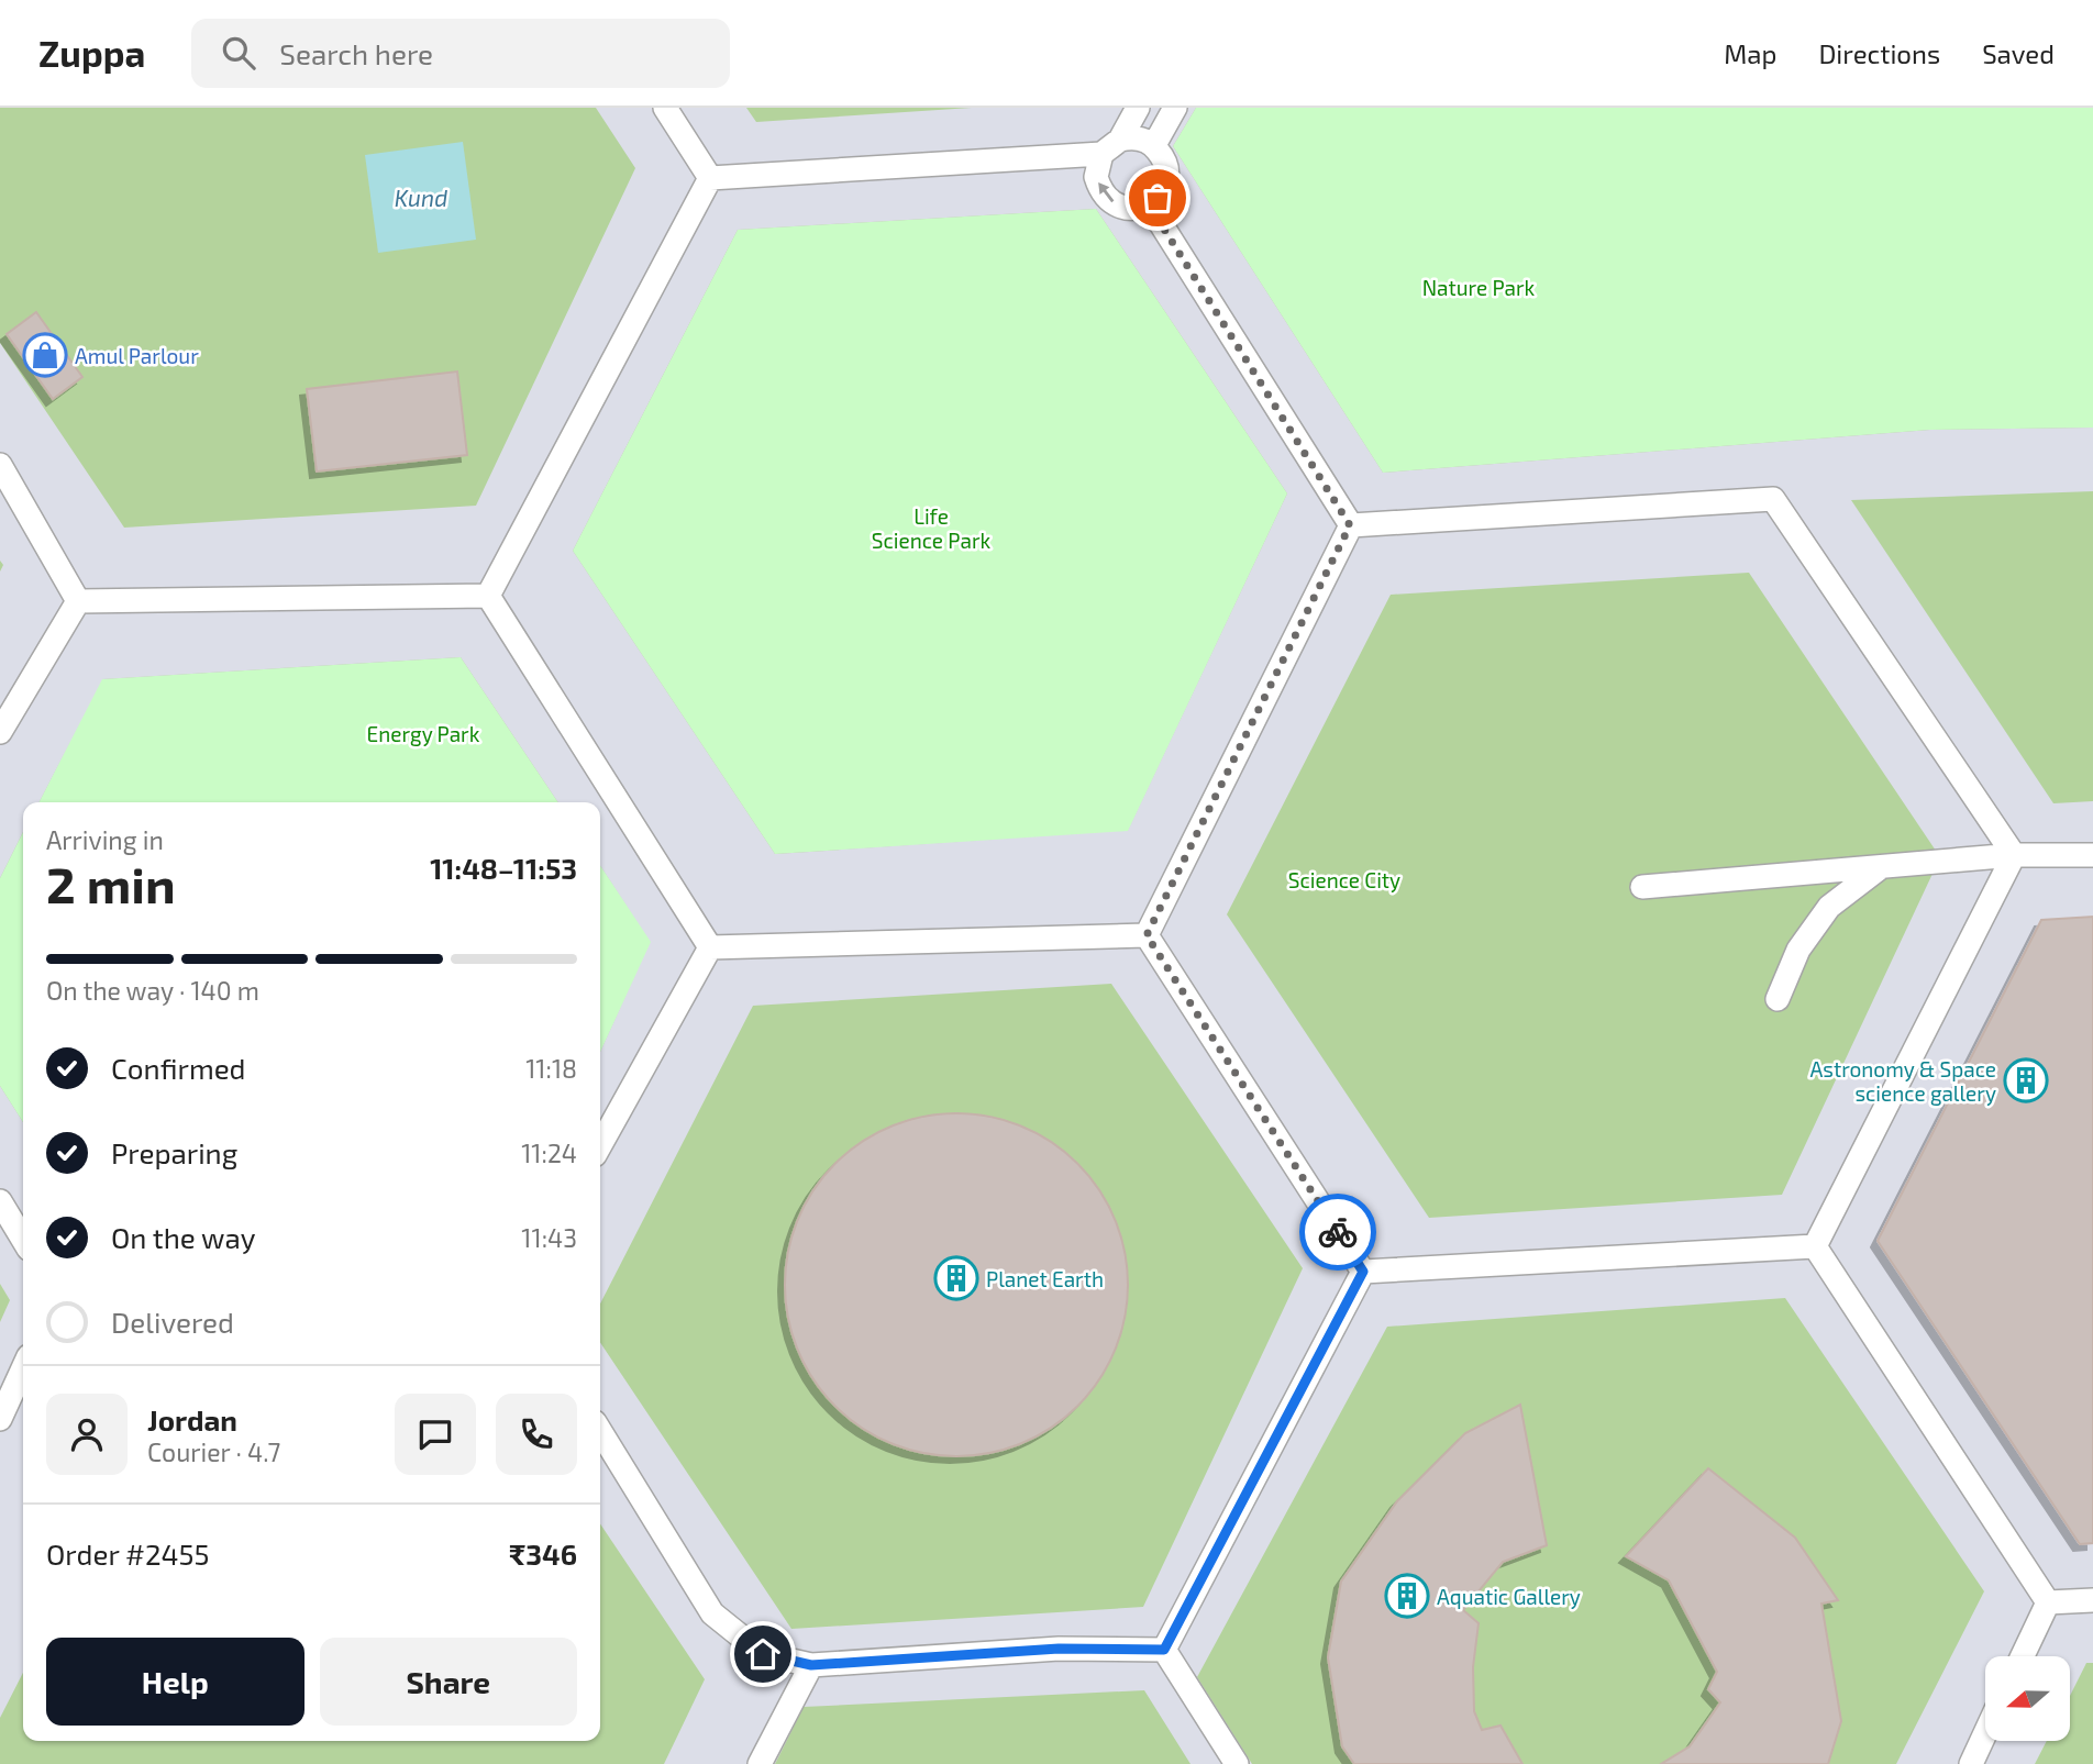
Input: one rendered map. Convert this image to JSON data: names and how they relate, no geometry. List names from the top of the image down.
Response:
{
  "water": ["Kund"],
  "parks": [
    "Nature Park",
    "Life Science Park",
    "Energy Park",
    "Science City"
  ],
  "places": {
    "shop": ["Amul Parlour"],
    "building": ["Astronomy & Space science gallery", "Planet Earth", "Aquatic Gallery"]
  },
  "north": "left",
  "page": {
    "header": "Zuppa",
    "search": "Search here",
    "nav": ["Map", "Directions", "Saved"],
    "heading": ["2 min", "Arriving in", "11:48–11:53"],
    "panel": [
      "Jordan",
      "Courier · 4.7",
      "Order #2455",
      "₹346"
    ],
    "bar": "On the way · 140 m",
    "list": [
      ["Confirmed", "11:18"],
      ["Preparing", "11:24"],
      ["On the way", "11:43"],
      "Delivered"
    ],
    "buttons": ["Help", "Share"]
  }
}
